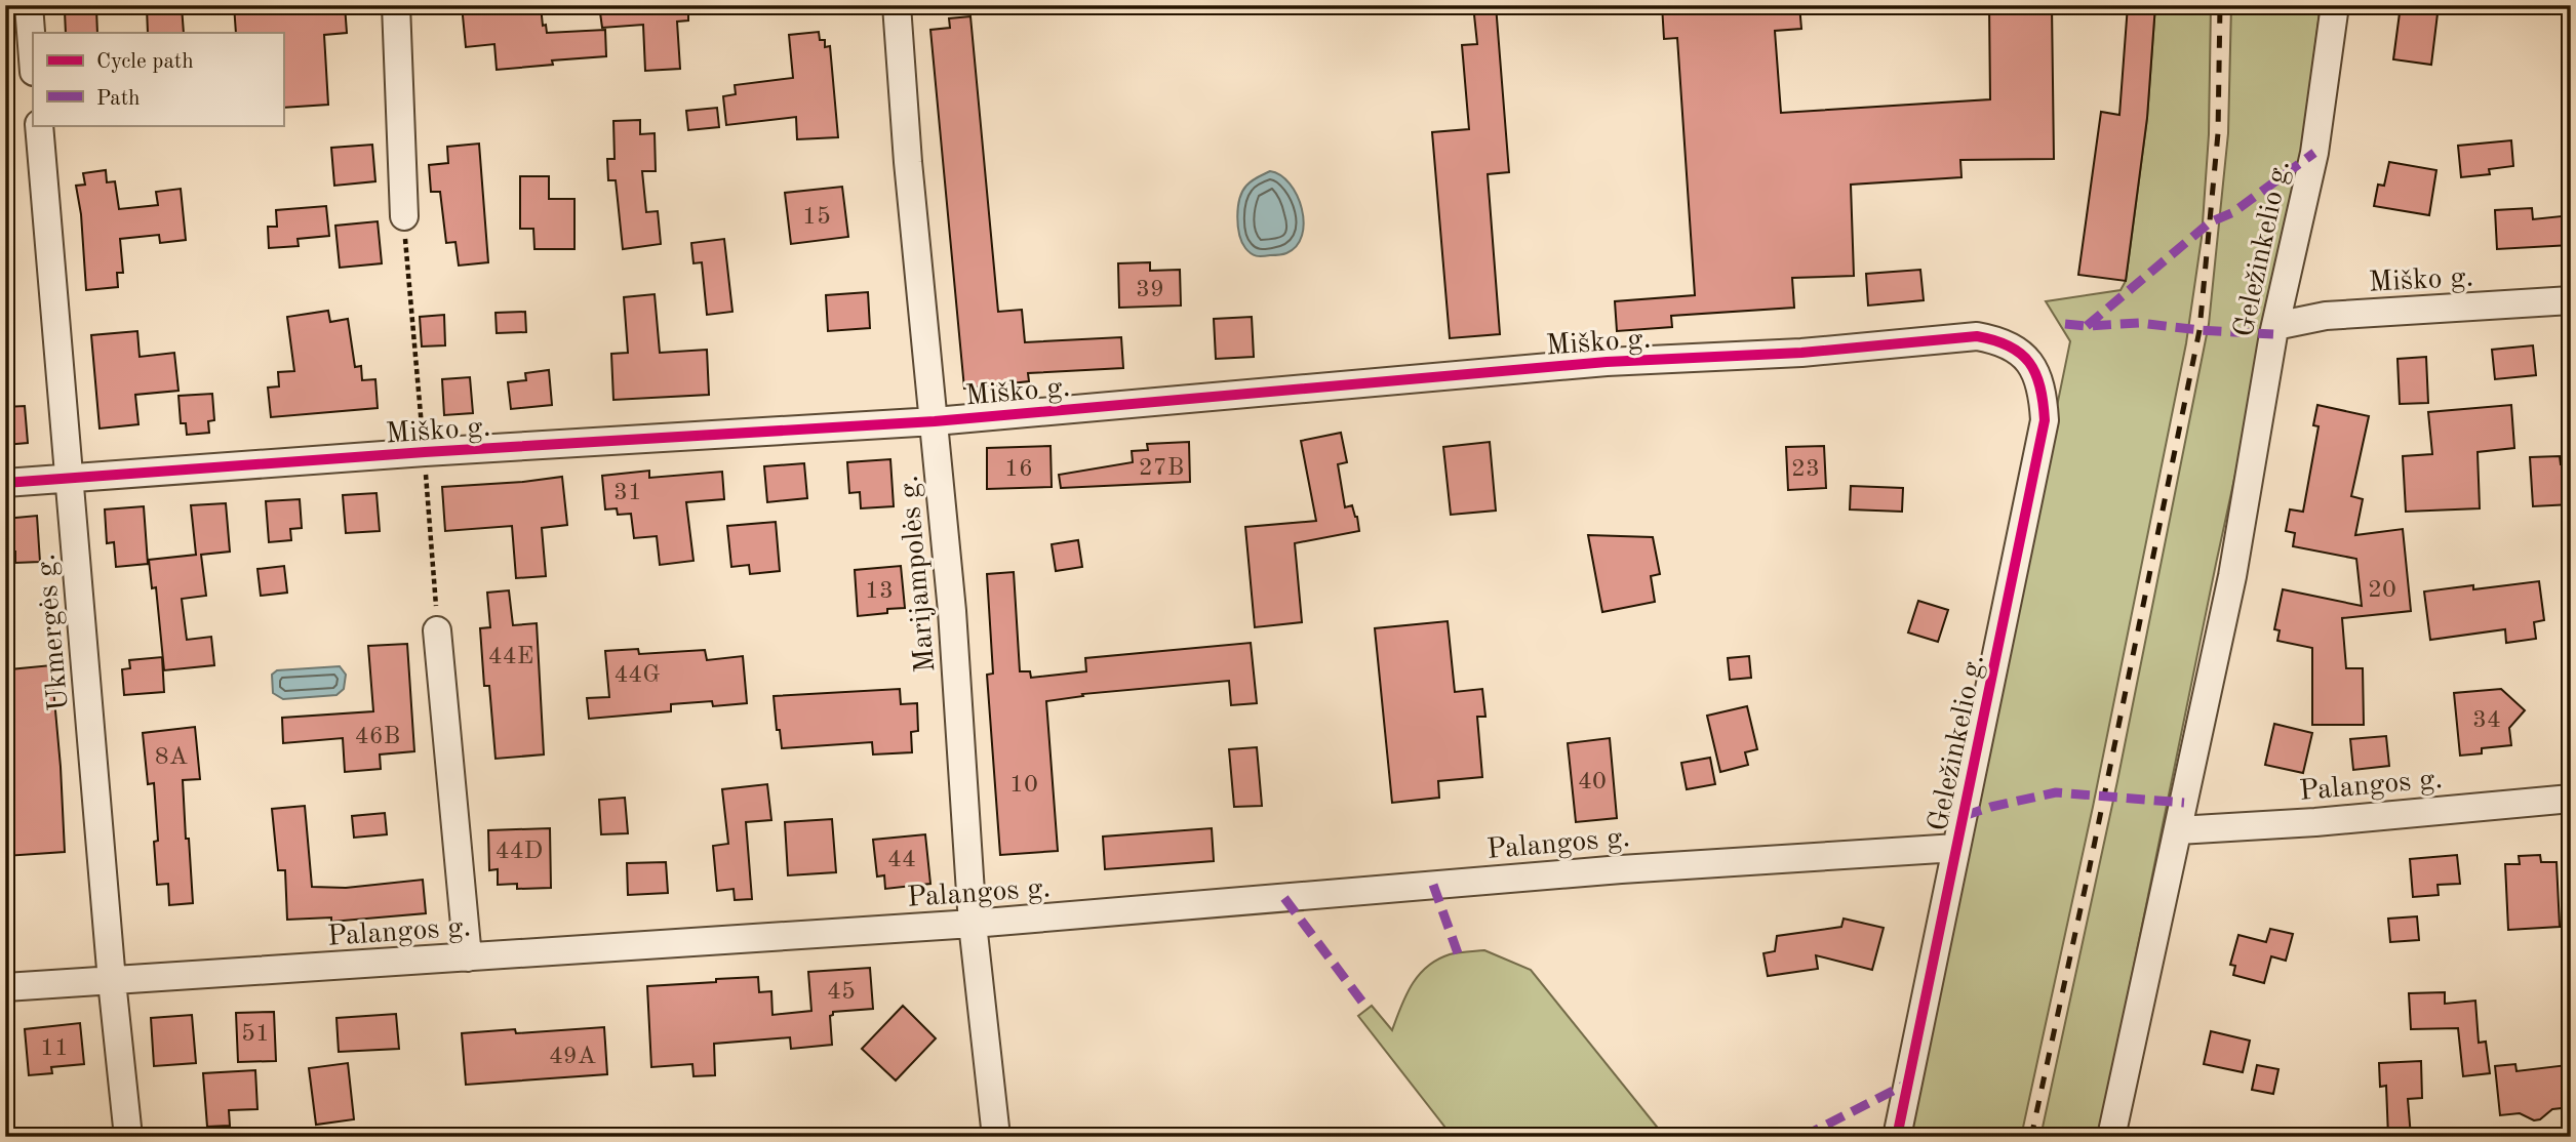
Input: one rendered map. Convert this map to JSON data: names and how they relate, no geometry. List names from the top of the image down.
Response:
{
  "streets": {
    "street": [
      "Geležinkelio g.",
      "Miško g.",
      "Marijampolės g.",
      "Ukmergės g.",
      "Palangos g."
    ]
  },
  "crossings": [
    ["Geležinkelio g.", "Miško g."],
    ["Geležinkelio g.", "Palangos g."],
    ["Miško g.", "Marijampolės g."],
    ["Miško g.", "Ukmergės g."],
    ["Marijampolės g.", "Palangos g."],
    ["Ukmergės g.", "Palangos g."]
  ],
  "house_numbers": [
    "15",
    "39",
    "27B",
    "16",
    "23",
    "31",
    "20",
    "13",
    "44E",
    "44G",
    "34",
    "46B",
    "8A",
    "40",
    "10",
    "44D",
    "44",
    "45",
    "51",
    "11",
    "49A"
  ],
  "legend": ["Cycle path", "Path"]
}
